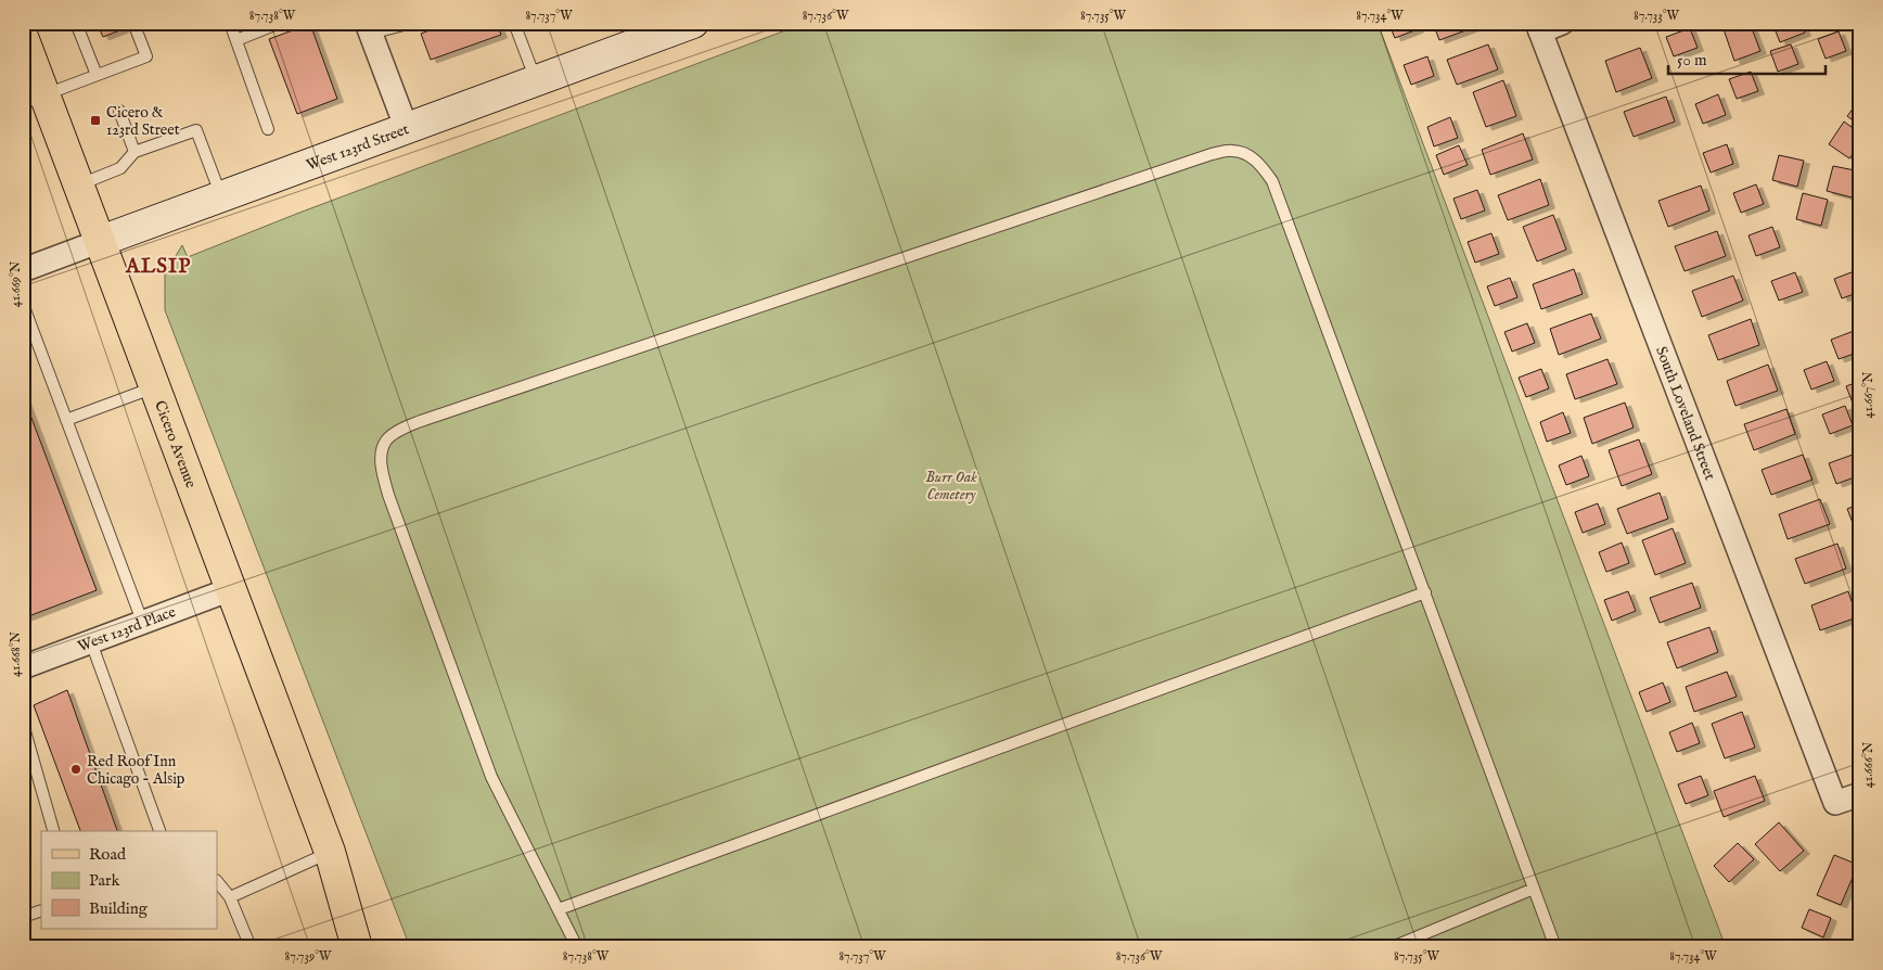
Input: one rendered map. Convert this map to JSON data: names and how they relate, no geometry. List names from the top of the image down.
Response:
{
  "streets": {
    "main road": ["Cicero Avenue"],
    "street": ["West 123rd Street", "South Loveland Street", "West 123rd Place"]
  },
  "crossings": [
    ["West 123rd Street", "Cicero Avenue"],
    ["Cicero Avenue", "West 123rd Place"]
  ],
  "districts": ["ALSIP"],
  "parks": ["Burr Oak Cemetery"],
  "places": {
    "transit": ["Cicero & 123rd Street"],
    "other": ["Red Roof Inn Chicago - Alsip"]
  },
  "legend": ["Road", "Park", "Building"],
  "scale_bar": "50 m",
  "coordinates": [
    "87.738°W",
    "87.737°W",
    "87.736°W",
    "87.735°W",
    "87.734°W",
    "87.733°W",
    "41.669°N",
    "41.667°N",
    "41.668°N",
    "41.666°N",
    "87.739°W"
  ]
}
